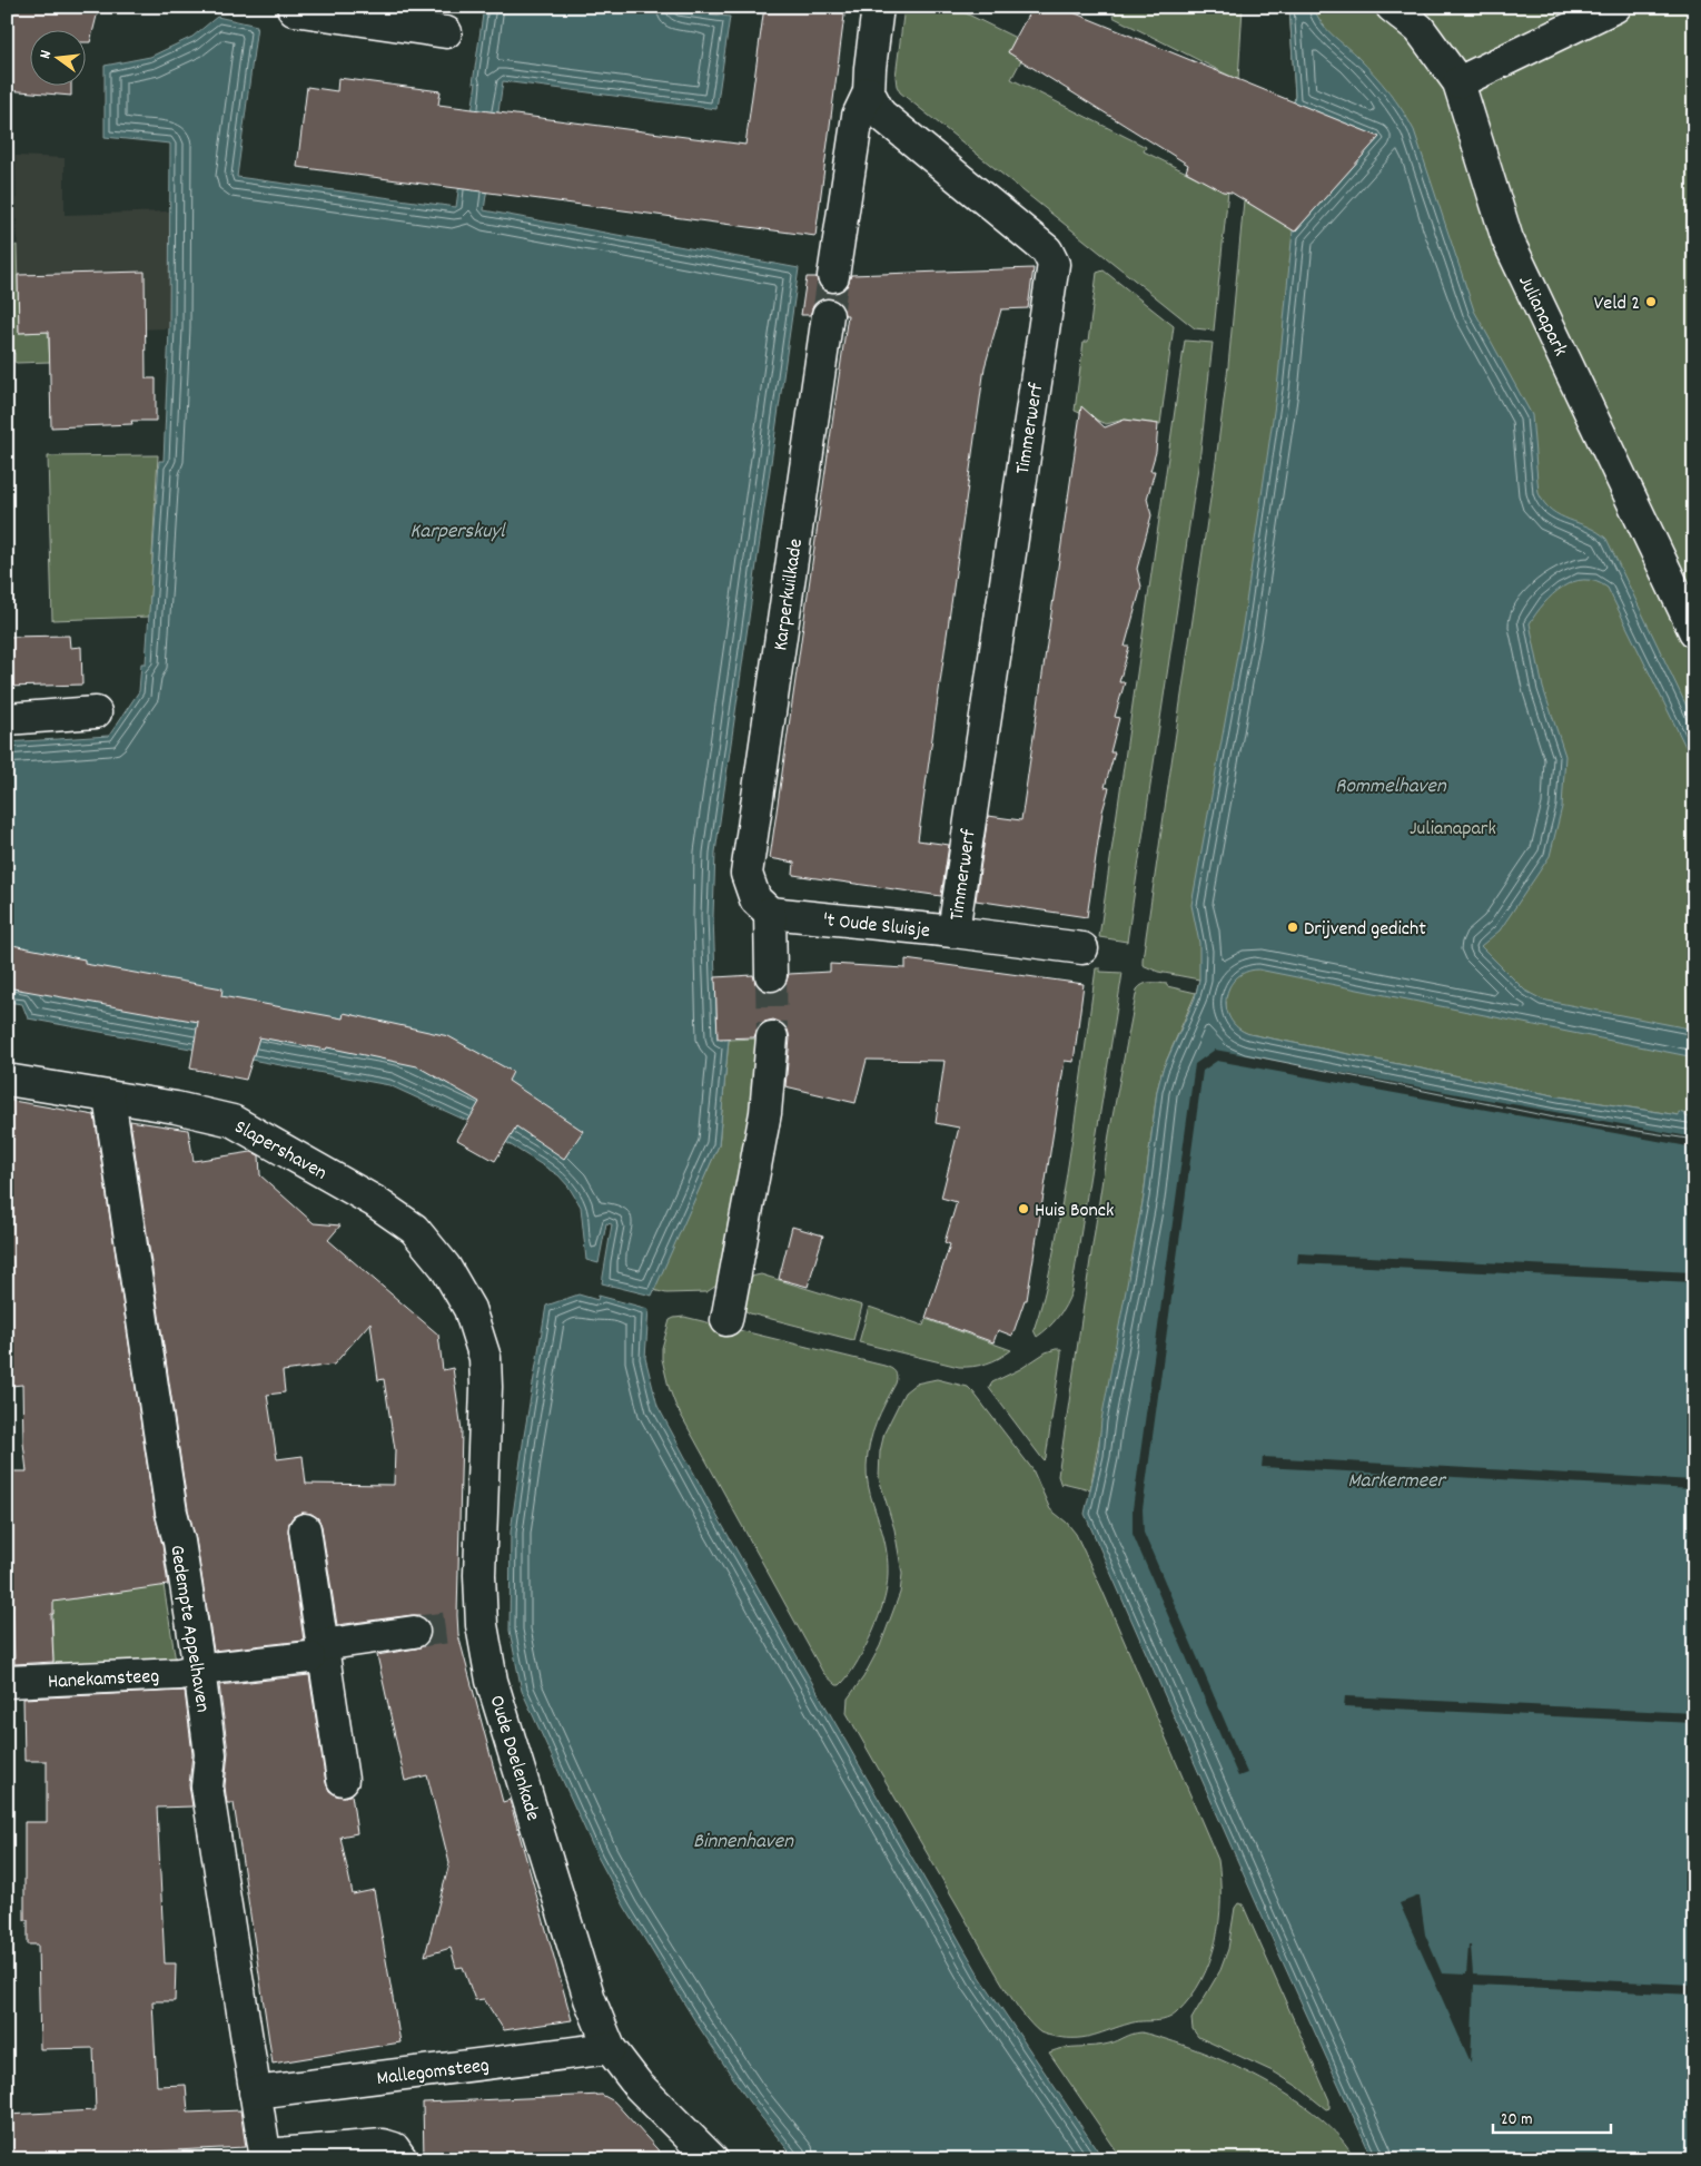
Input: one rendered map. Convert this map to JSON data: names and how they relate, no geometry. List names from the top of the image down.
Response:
{
  "streets": {
    "street": [
      "Julianapark",
      "Timmerwerf",
      "Karperkuilkade",
      "'t Oude Sluisje",
      "Slapershaven",
      "Gedempte Appelhaven",
      "Hanekamsteeg",
      "Oude Doelenkade",
      "Mallegomsteeg"
    ]
  },
  "crossings": [
    ["Timmerwerf", "'t Oude Sluisje"],
    ["Karperkuilkade", "'t Oude Sluisje"],
    ["Slapershaven", "Gedempte Appelhaven"],
    ["Slapershaven", "Oude Doelenkade"],
    ["Gedempte Appelhaven", "Hanekamsteeg"],
    ["Gedempte Appelhaven", "Mallegomsteeg"],
    ["Oude Doelenkade", "Mallegomsteeg"]
  ],
  "water": [
    "Karperskuyl",
    "Rommelhaven",
    "Markermeer",
    "Binnenhaven"
  ],
  "parks": ["Julianapark"],
  "places": ["Veld 2", "Drijvend gedicht", "Huis Bonck"],
  "scale_bar": "20 m",
  "north": "left"
}
